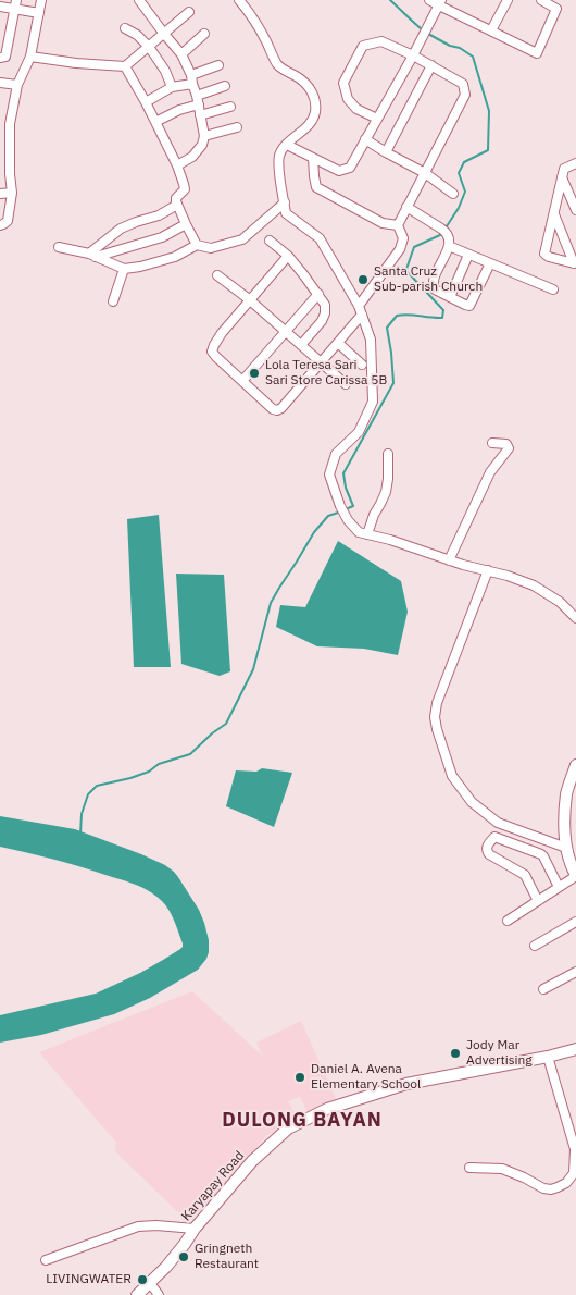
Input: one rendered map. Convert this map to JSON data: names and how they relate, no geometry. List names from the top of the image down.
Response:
{
  "streets": {
    "main road": ["Karyapay Road"]
  },
  "districts": ["DULONG BAYAN"],
  "places": [
    "Santa Cruz Sub-parish Church",
    "Lola Teresa Sari Sari Store Carissa 5B",
    "Jody Mar Advertising",
    "Daniel A. Avena Elementary School",
    "Gringneth Restaurant",
    "LIVINGWATER"
  ]
}
